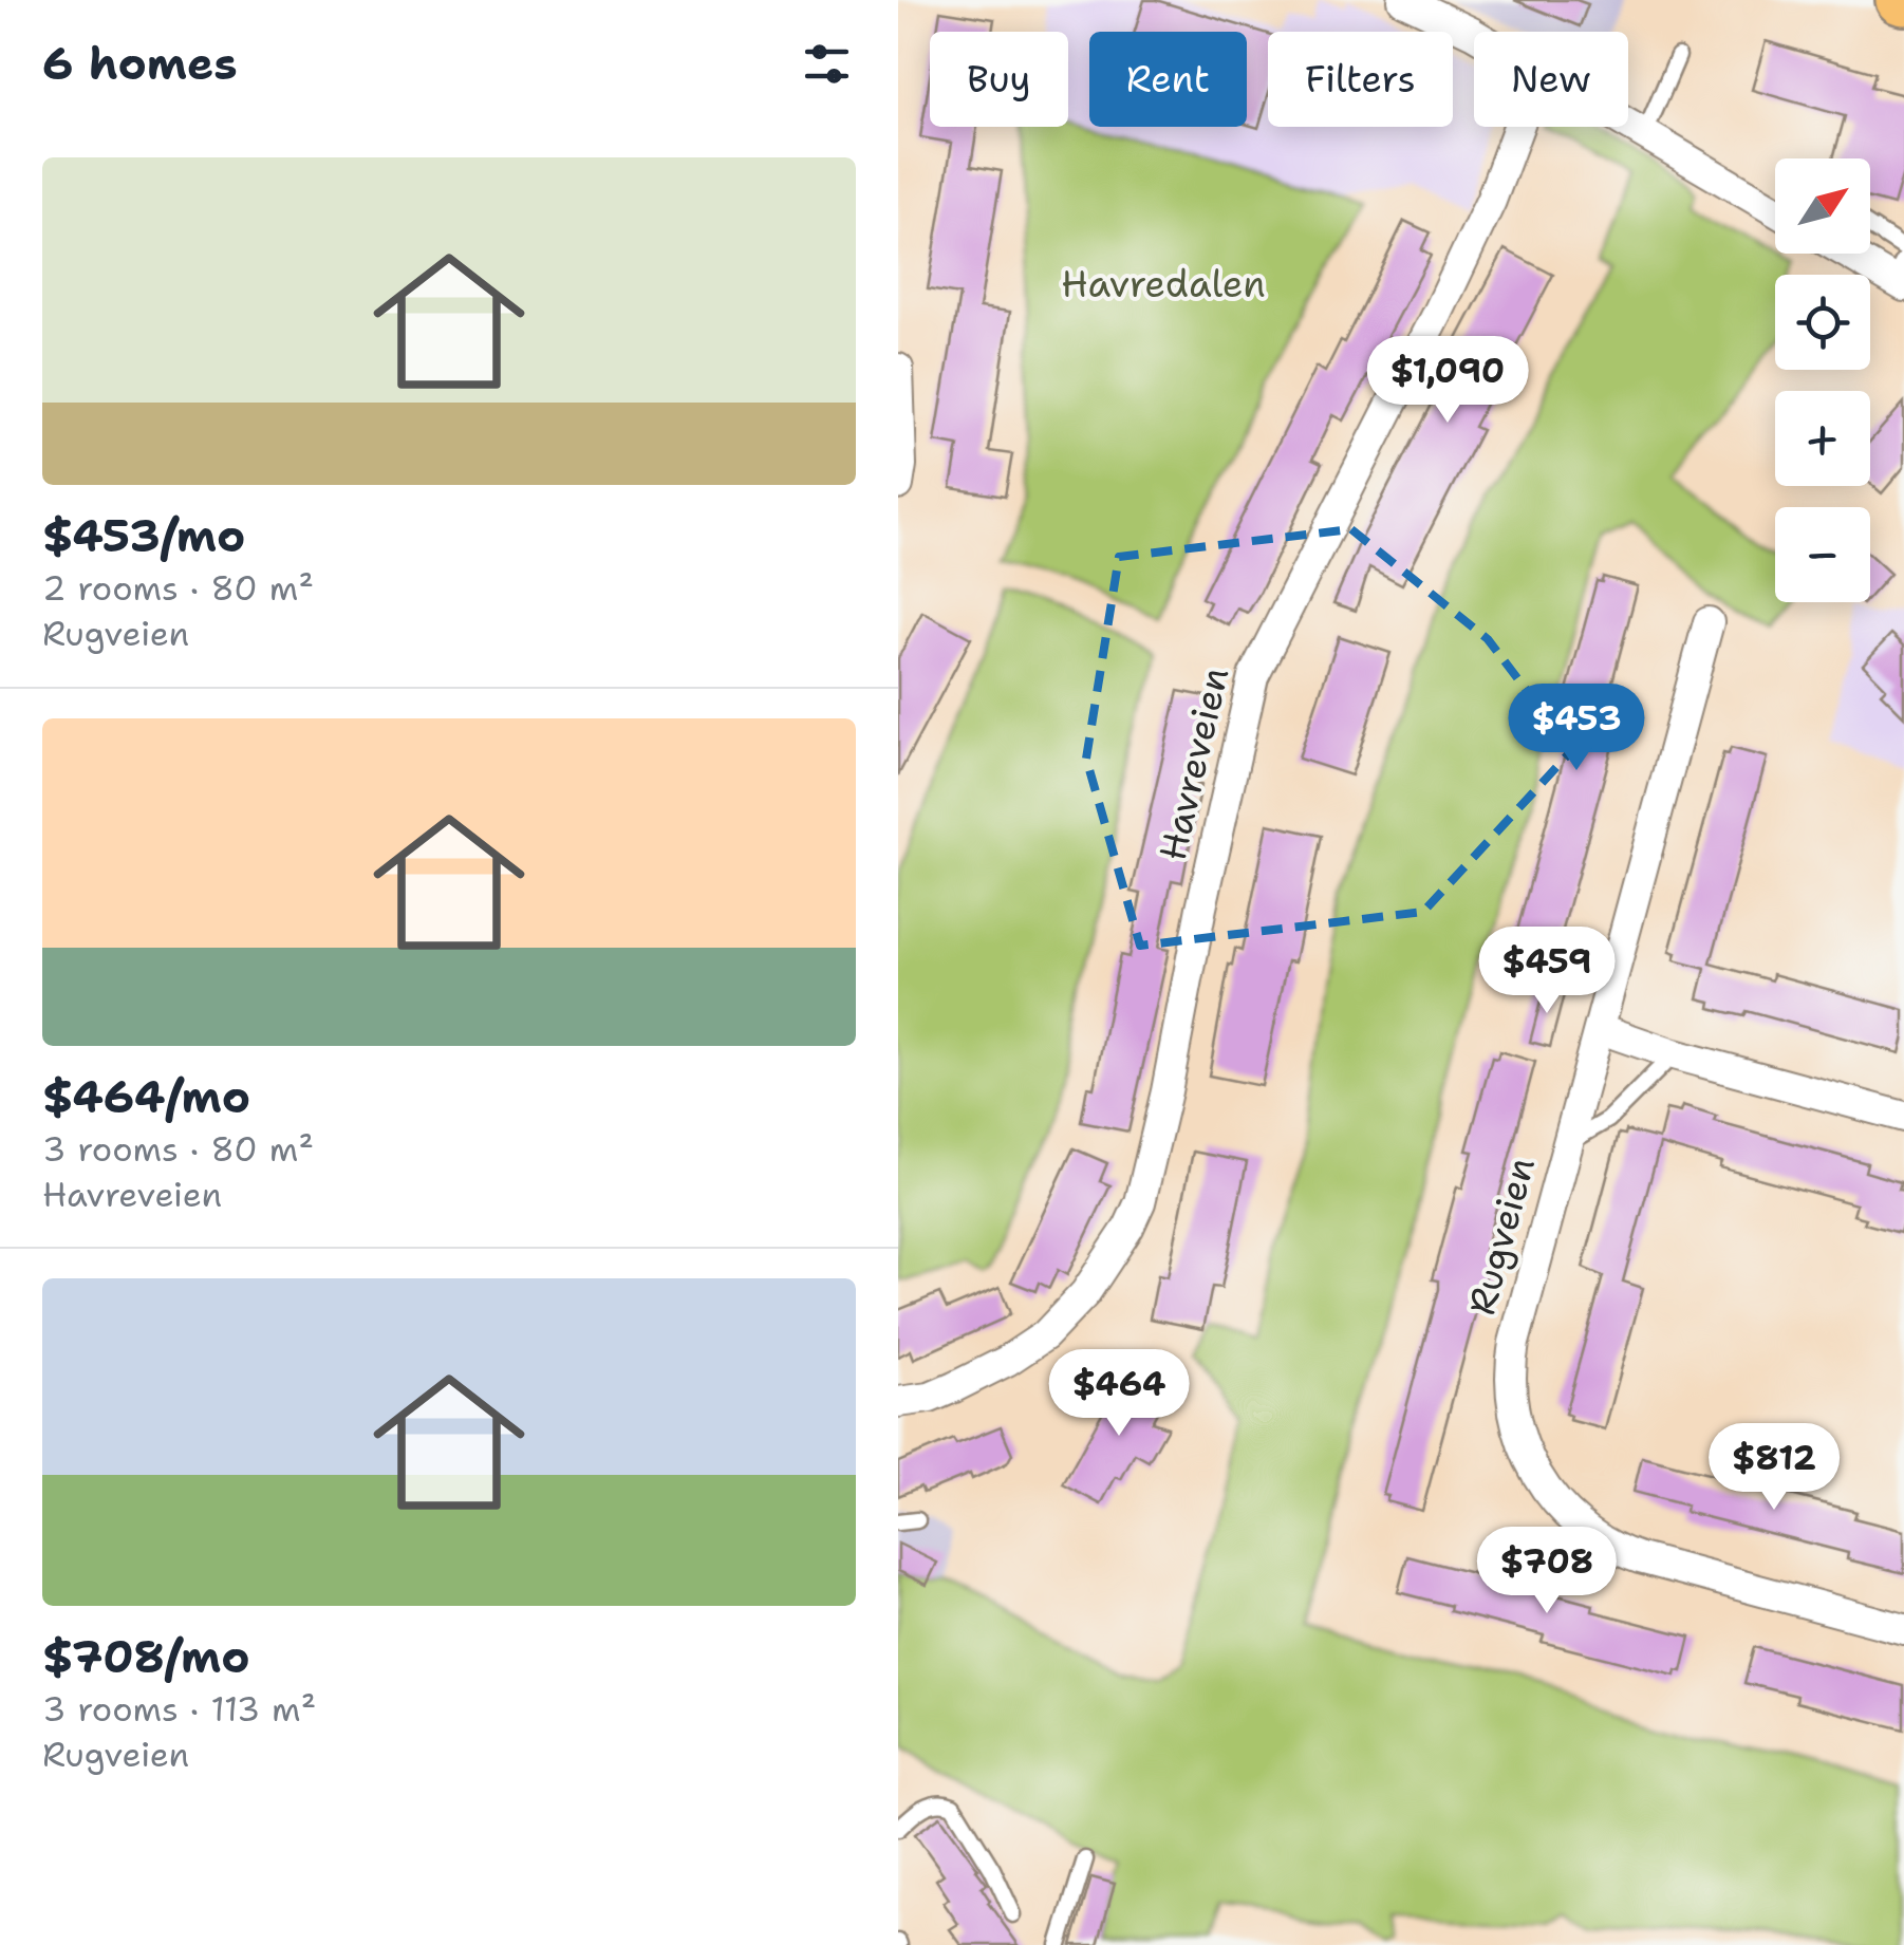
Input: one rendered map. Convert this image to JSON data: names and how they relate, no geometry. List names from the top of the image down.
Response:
{
  "streets": {
    "street": ["Havreveien", "Rugveien"]
  },
  "parks": ["Havredalen"],
  "north": "top right",
  "page": {
    "heading": "6 homes",
    "chip": [
      "Buy",
      "Rent",
      "Filters",
      "New"
    ],
    "list": [
      {
        "name": "$453/mo",
        "note": "2 rooms · 80 m² · Rugveien"
      },
      {
        "name": "$464/mo",
        "note": "3 rooms · 80 m² · Havreveien"
      },
      {
        "name": "$708/mo",
        "note": "3 rooms · 113 m² · Rugveien"
      }
    ],
    "map_buttons": ["+", "−"],
    "price": [
      "$1,090",
      "$453",
      "$459",
      "$464",
      "$812",
      "$708"
    ]
  }
}
